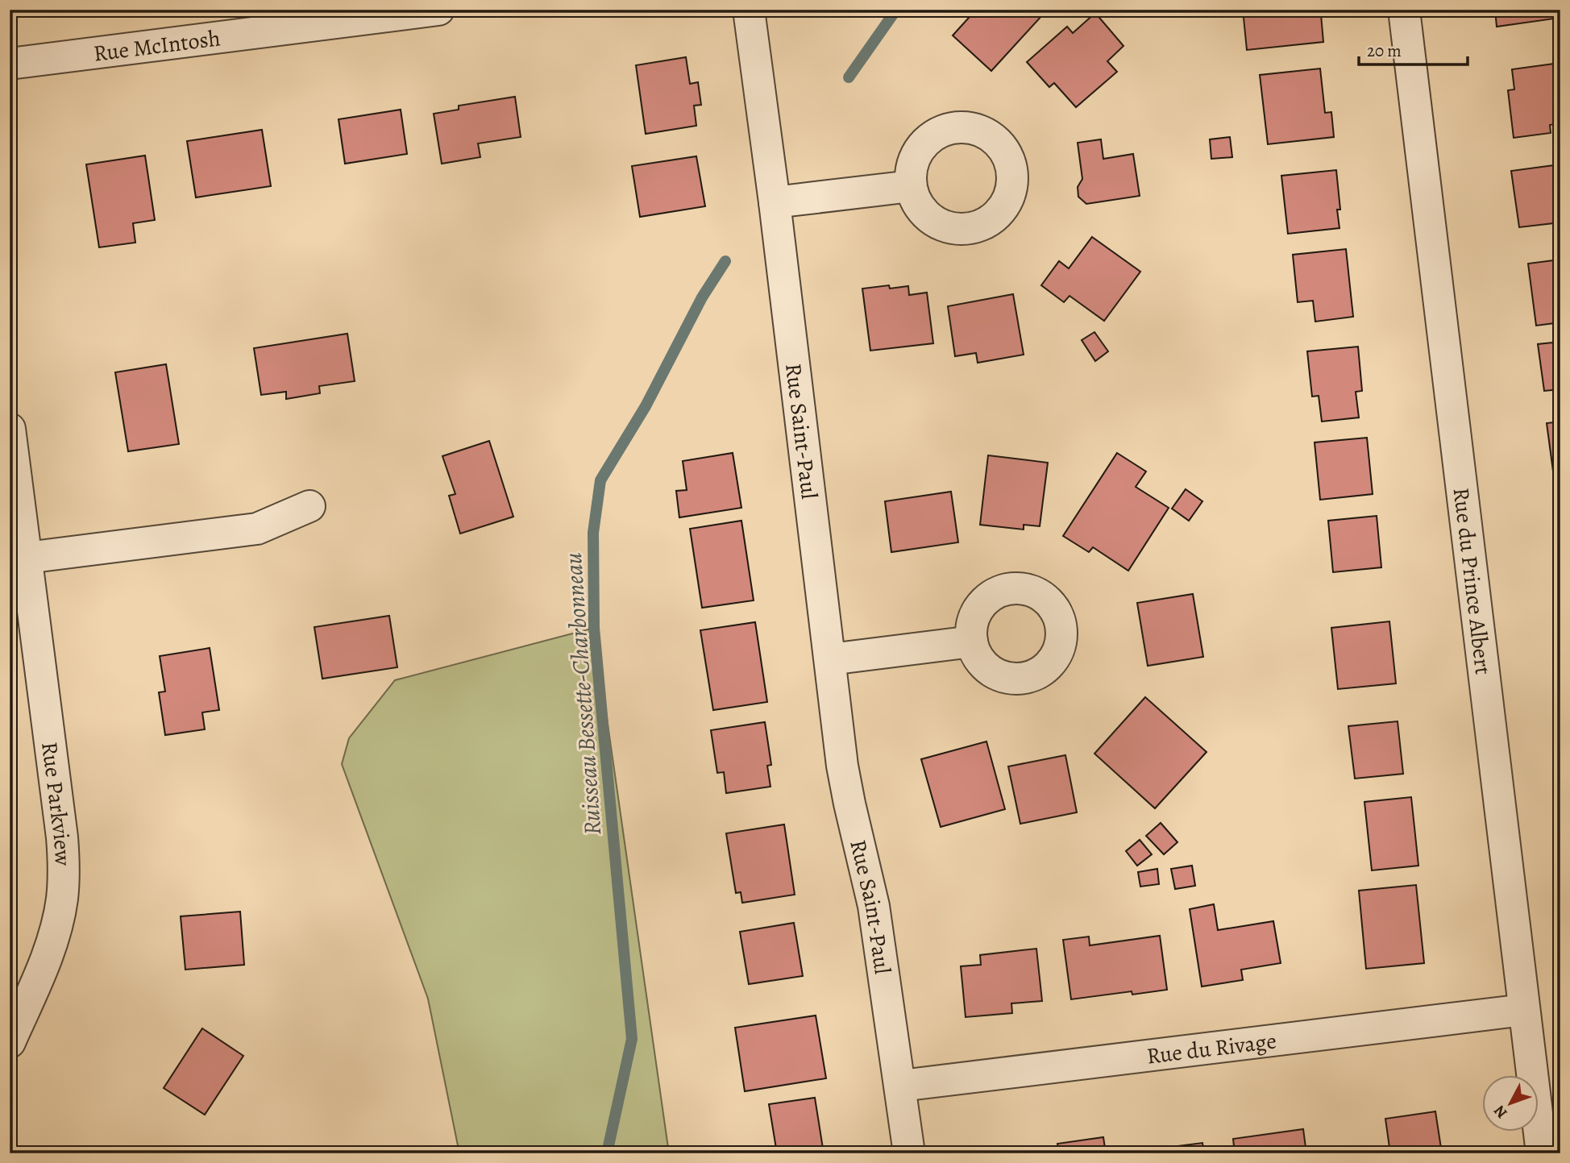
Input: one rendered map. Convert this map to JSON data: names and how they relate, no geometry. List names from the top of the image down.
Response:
{
  "streets": {
    "street": [
      "Rue McIntosh",
      "Rue Saint-Paul",
      "Rue du Prince Albert",
      "Rue Parkview",
      "Rue du Rivage"
    ]
  },
  "crossings": [
    ["Rue Saint-Paul", "Rue du Rivage"],
    ["Rue du Prince Albert", "Rue du Rivage"]
  ],
  "water": ["Ruisseau Bessette-Charbonneau"],
  "scale_bar": "20 m",
  "north": "bottom left"
}
